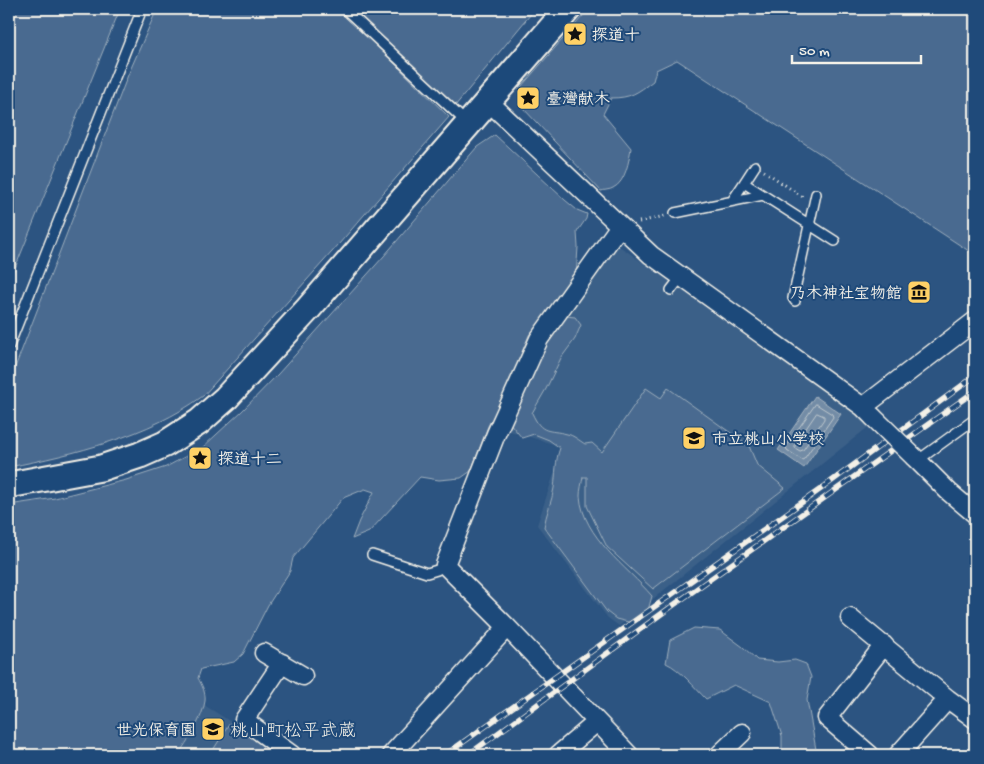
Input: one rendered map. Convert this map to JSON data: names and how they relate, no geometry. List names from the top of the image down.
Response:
{
  "districts": ["桃山町松平武蔵"],
  "places": {
    "place": ["探道十", "臺灣献木", "探道十二"],
    "museum": ["乃木神社宝物館"],
    "school or university": ["市立桃山小学校", "世光保育園"]
  },
  "scale_bar": "50 m"
}
